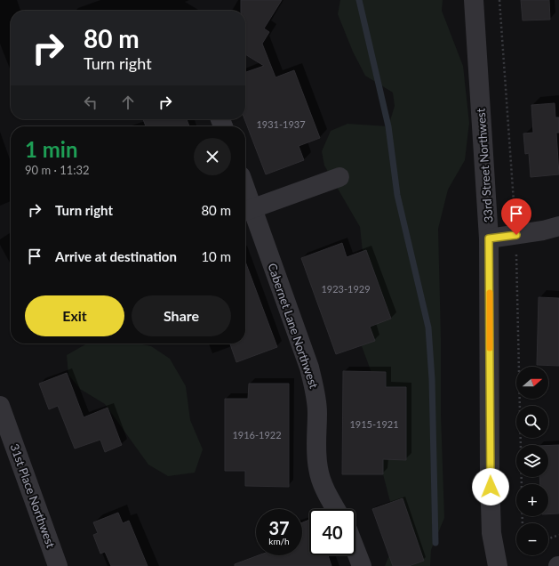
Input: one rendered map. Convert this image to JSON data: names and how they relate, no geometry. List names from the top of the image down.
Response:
{
  "streets": {
    "street": ["33rd Street Northwest", "Cabernet Lane Northwest", "31st Place Northwest"]
  },
  "house_numbers": [
    "1931-1937",
    "1923-1929",
    "1915-1921",
    "1916-1922"
  ],
  "north": "right",
  "page": {
    "turn": ["80 m", "Turn right"],
    "heading": ["1 min", "90 m · 11:32"],
    "list": [
      {
        "name": "Turn right",
        "value": "80 m"
      },
      {
        "name": "Arrive at destination",
        "value": "10 m"
      }
    ],
    "buttons": ["Exit", "Share"],
    "map_buttons": ["+", "−"],
    "speed": "37 km/h",
    "limit": "40"
  }
}
